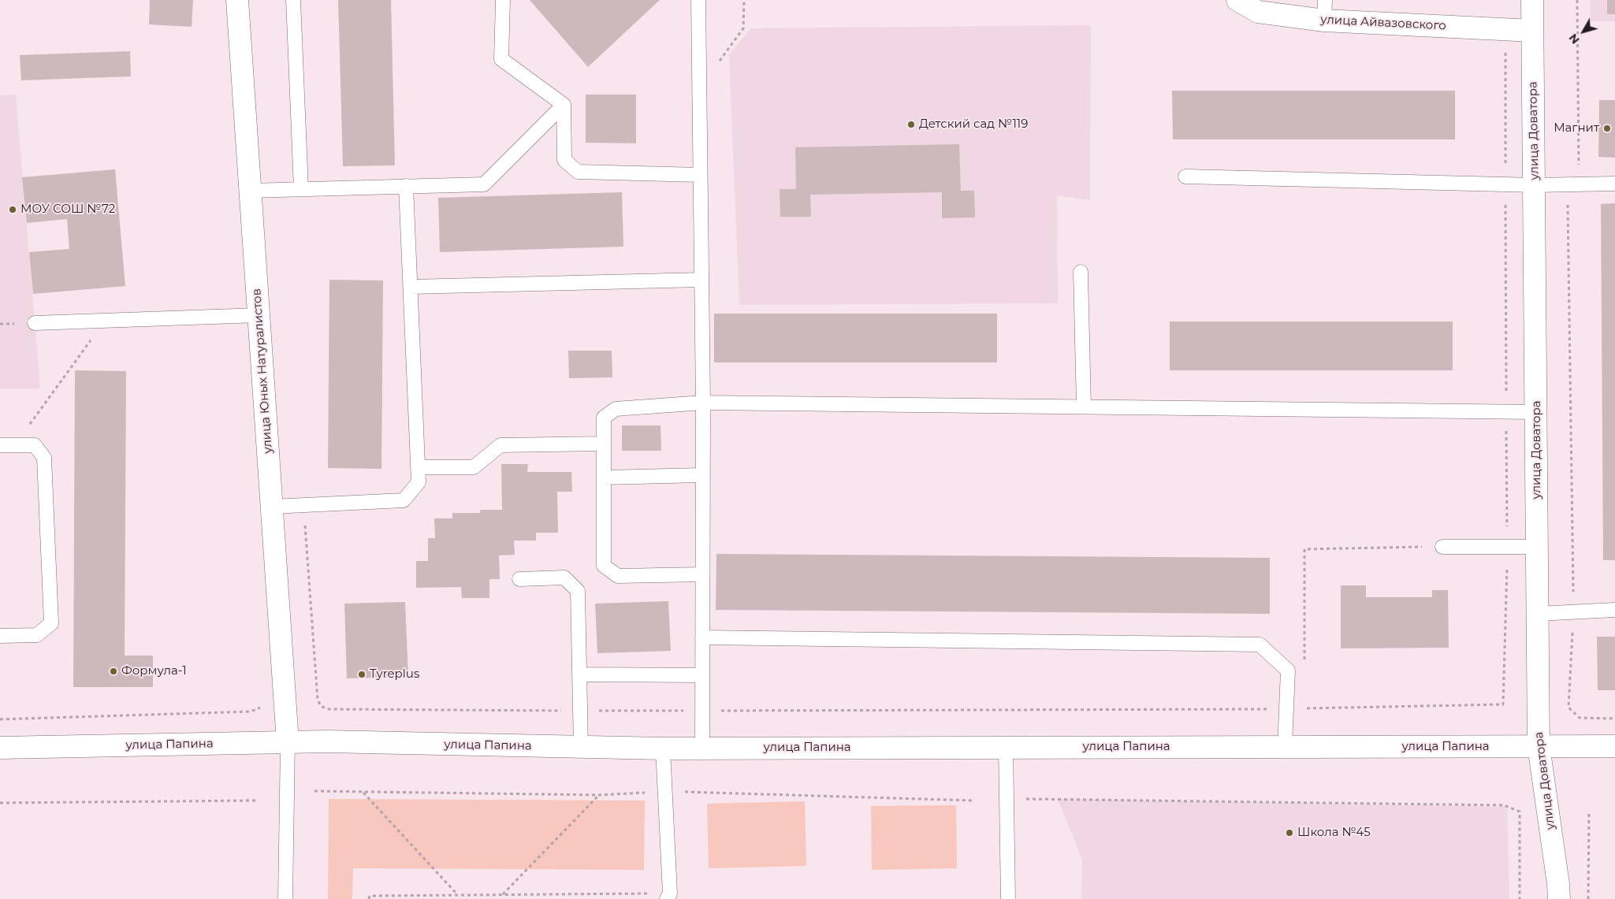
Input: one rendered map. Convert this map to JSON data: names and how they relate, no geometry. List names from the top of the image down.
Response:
{
  "streets": {
    "street": [
      "улица Айвазовского",
      "улица Доватора",
      "улица Юных Натуралистов",
      "улица Папина"
    ]
  },
  "crossings": [
    ["улица Айвазовского", "улица Доватора"],
    ["улица Доватора", "улица Папина"],
    ["улица Юных Натуралистов", "улица Папина"]
  ],
  "places": [
    "Детский сад №119",
    "Магнит",
    "МОУ СОШ №72",
    "Формула-1",
    "Tyreplus",
    "Школа №45"
  ],
  "north": "bottom left"
}
